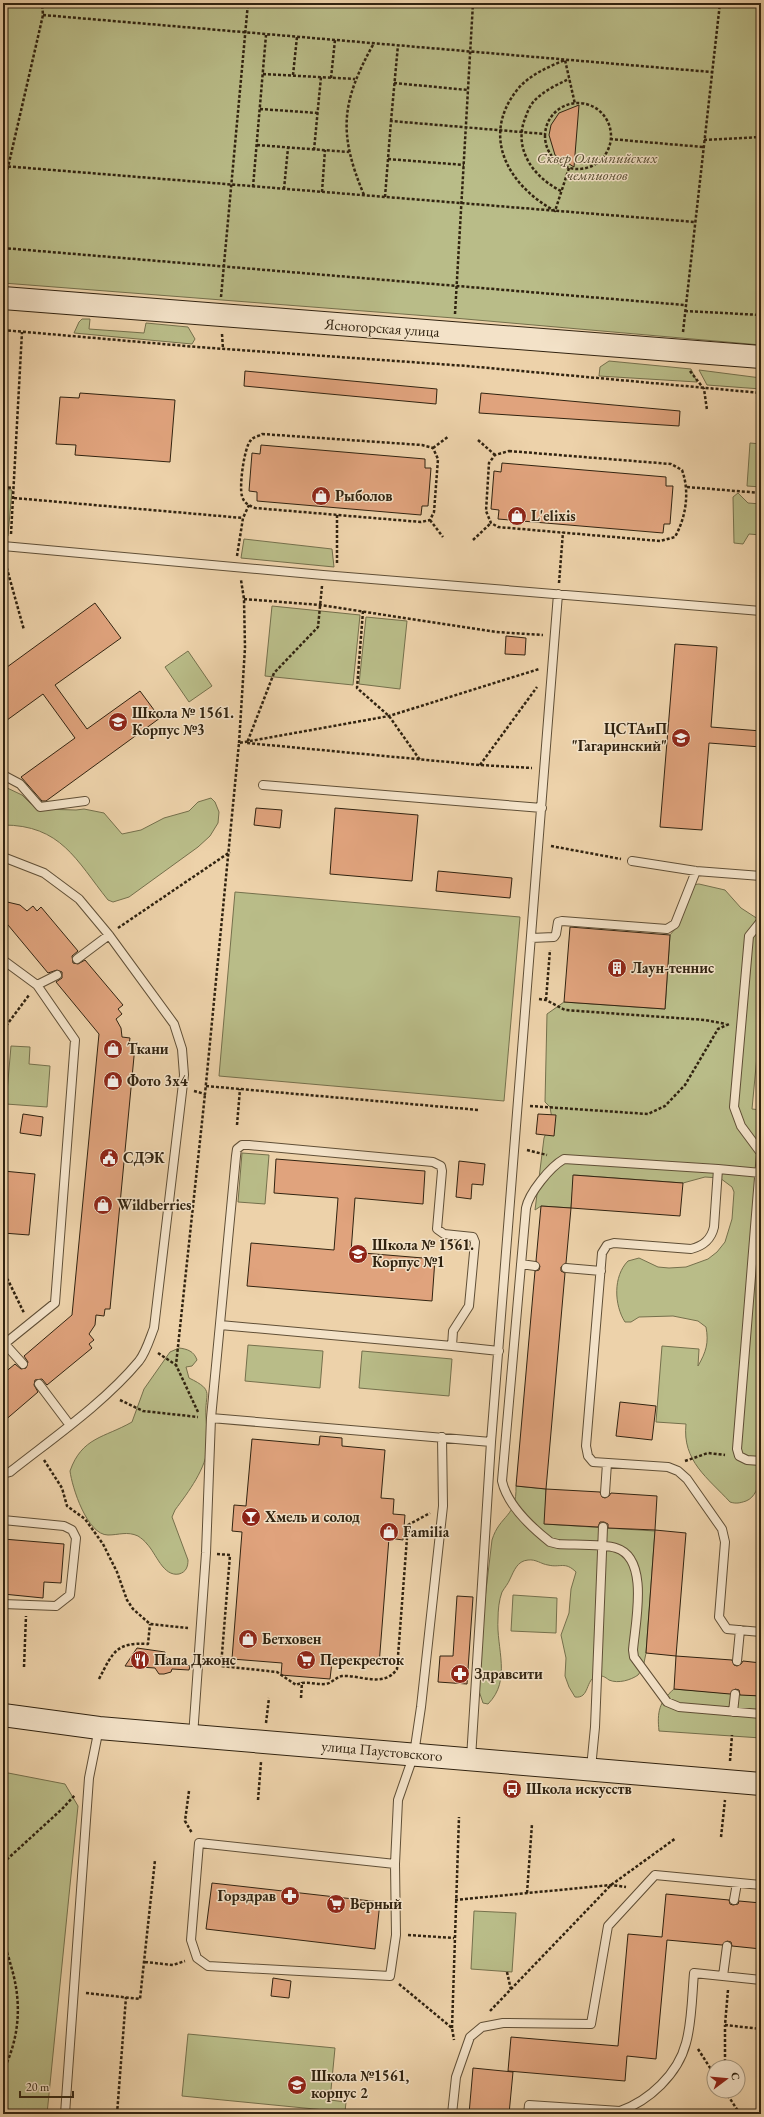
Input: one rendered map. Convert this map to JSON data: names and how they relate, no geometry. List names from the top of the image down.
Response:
{
  "streets": {
    "main road": ["Ясногорская улица", "улица Паустовского"]
  },
  "parks": ["Сквер Олимпийских чемпионов"],
  "places": {
    "shop": [
      "Рыболов",
      "L'elixis",
      "Ткани",
      "Фото 3х4",
      "Wildberries",
      "Familia",
      "Бетховен"
    ],
    "school or university": [
      "Школа № 1561. Корпус №3",
      "ЦСТАиП \"Гагаринский\"",
      "Школа № 1561. Корпус №1",
      "Школа №1561, корпус 2"
    ],
    "building": ["Лаун-теннис"],
    "public building": ["СДЭК"],
    "bar": ["Хмель и солод"],
    "restaurant": ["Папа Джонс"],
    "supermarket": ["Перекресток", "Верный"],
    "pharmacy": ["Здравсити", "Горздрав"],
    "bus stop": ["Школа искусств"]
  },
  "scale_bar": "20 m",
  "north": "right"
}
